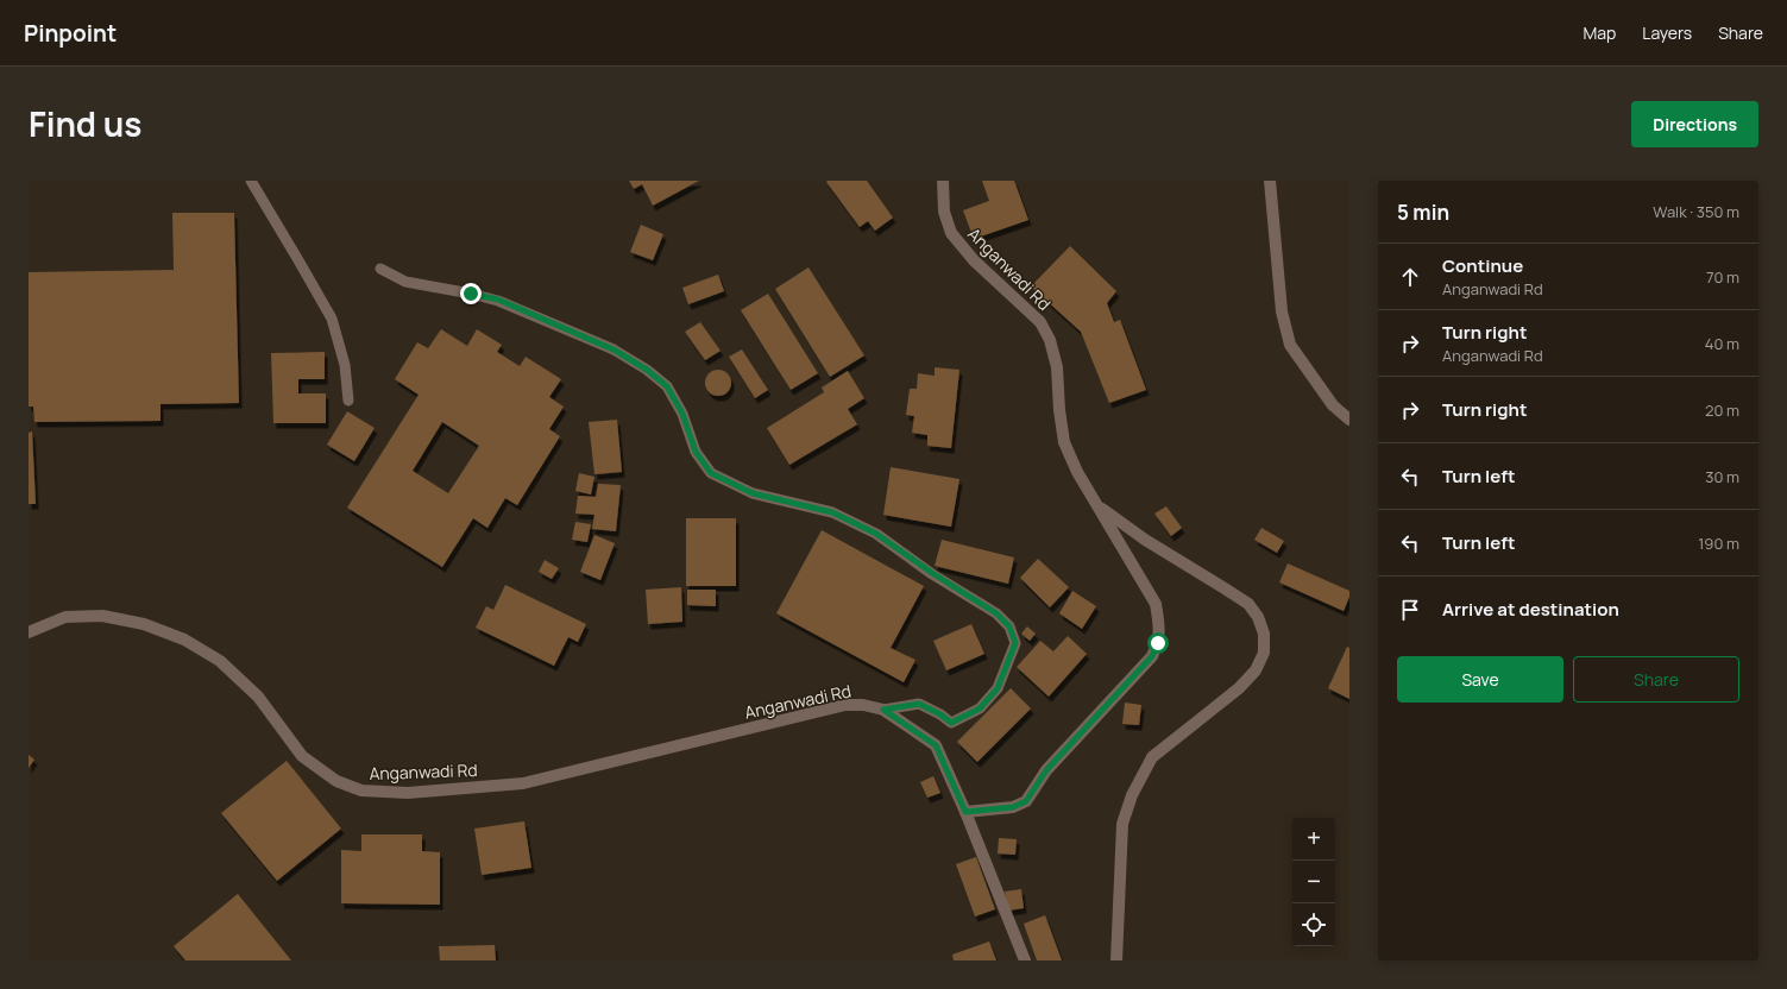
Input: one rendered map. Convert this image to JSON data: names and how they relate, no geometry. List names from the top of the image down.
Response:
{
  "streets": {
    "street": ["Anganwadi Rd"]
  },
  "page": {
    "header": "Pinpoint",
    "nav": ["Map", "Layers", "Share"],
    "title": "Find us",
    "buttons": [
      "Directions",
      ["Save", "Share"]
    ],
    "heading": ["5 min", "Walk · 350 m"],
    "list": [
      ["Continue", "Anganwadi Rd", "70 m"],
      ["Turn right", "Anganwadi Rd", "40 m"],
      ["Turn right", "20 m"],
      ["Turn left", "30 m"],
      ["Turn left", "190 m"],
      "Arrive at destination"
    ],
    "map_buttons": ["+", "−"]
  }
}
